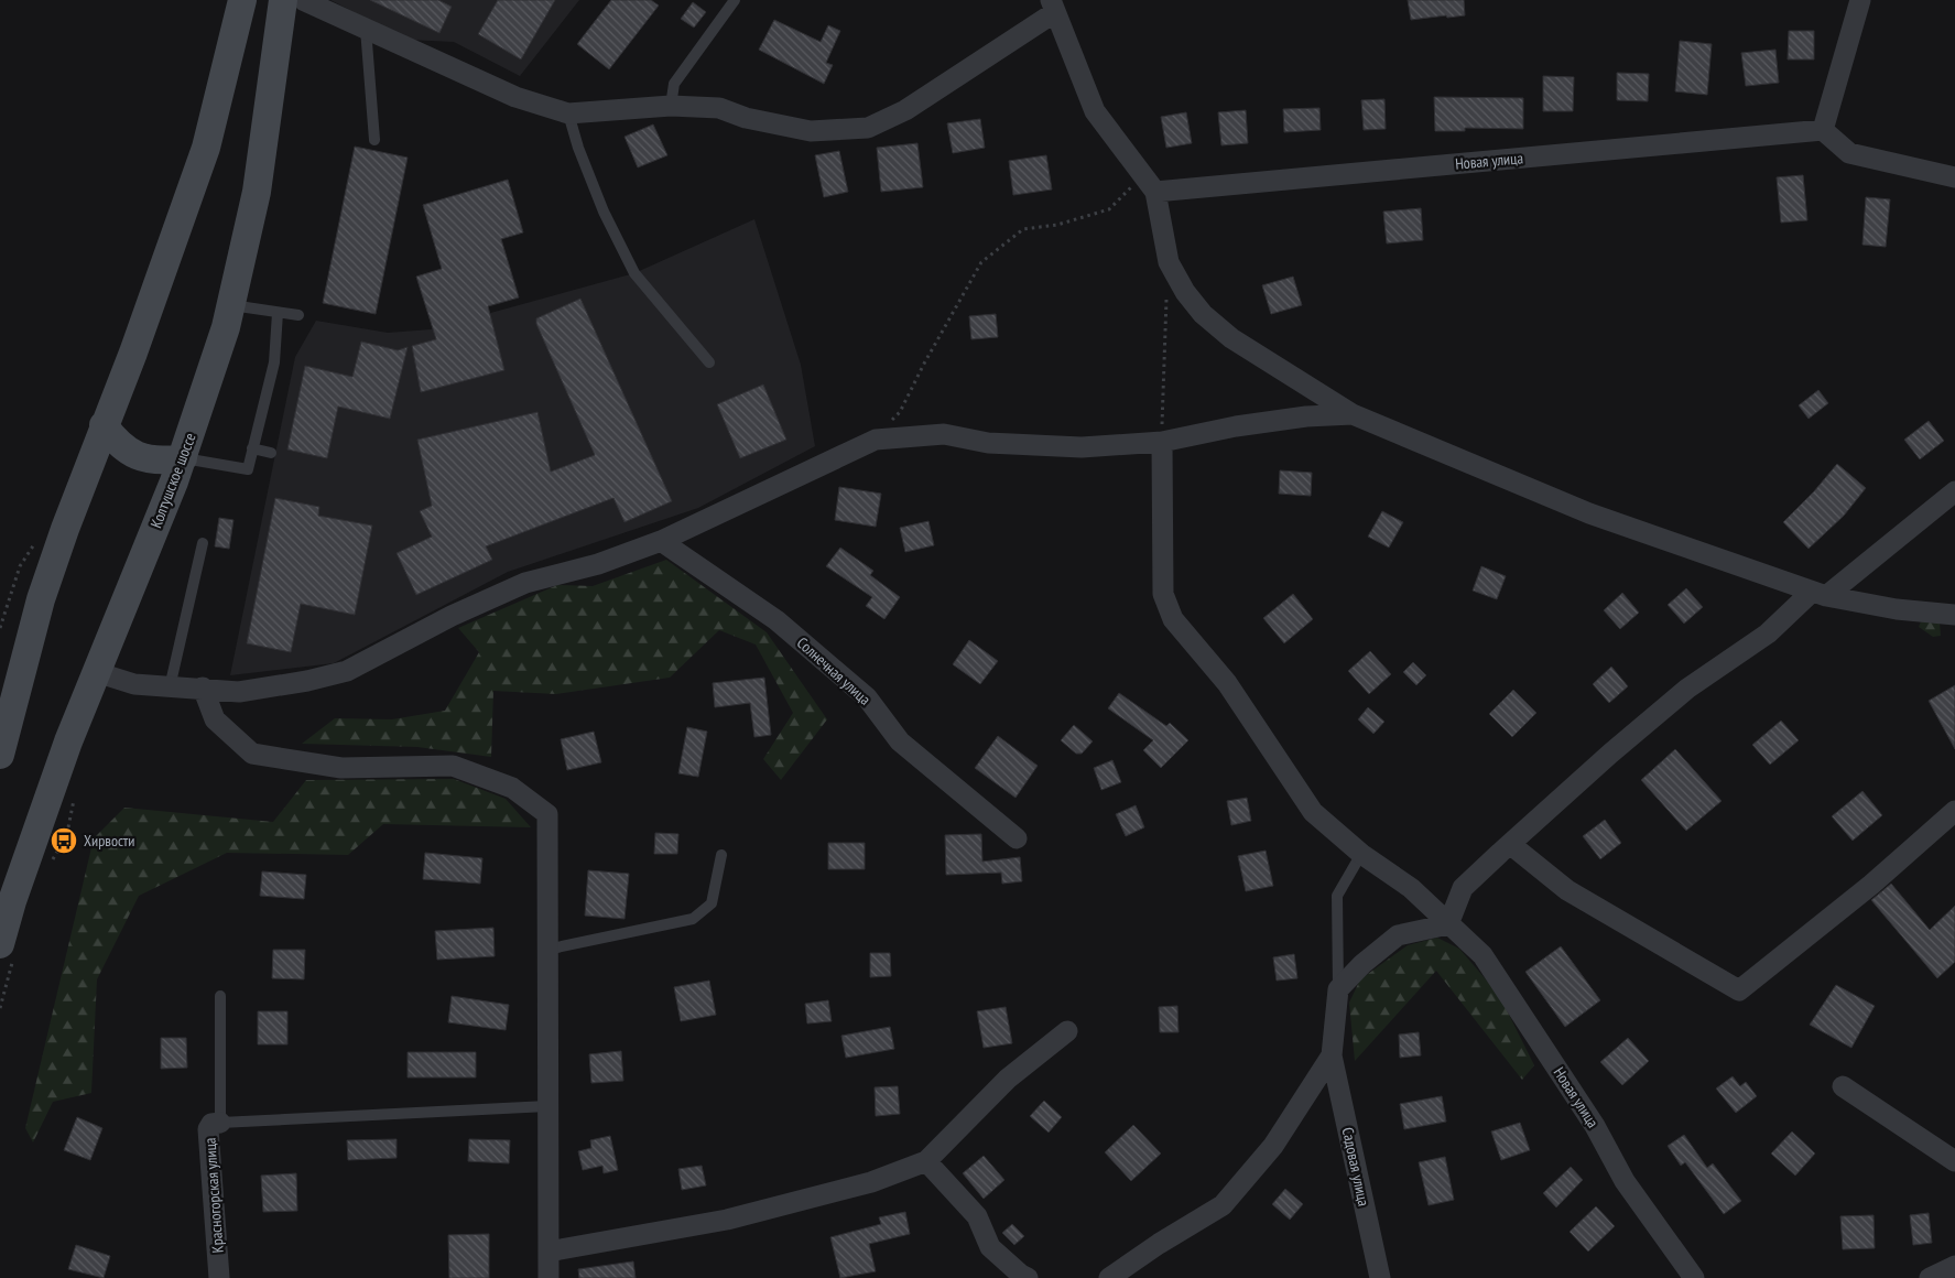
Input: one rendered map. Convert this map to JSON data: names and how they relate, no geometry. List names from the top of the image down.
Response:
{
  "streets": {
    "main road": ["Колтушское шоссе"],
    "street": [
      "Новая улица",
      "Солнечная улица",
      "Садовая улица",
      "Красногорская улица"
    ]
  },
  "places": {
    "bus stop": ["Хирвости"]
  }
}
